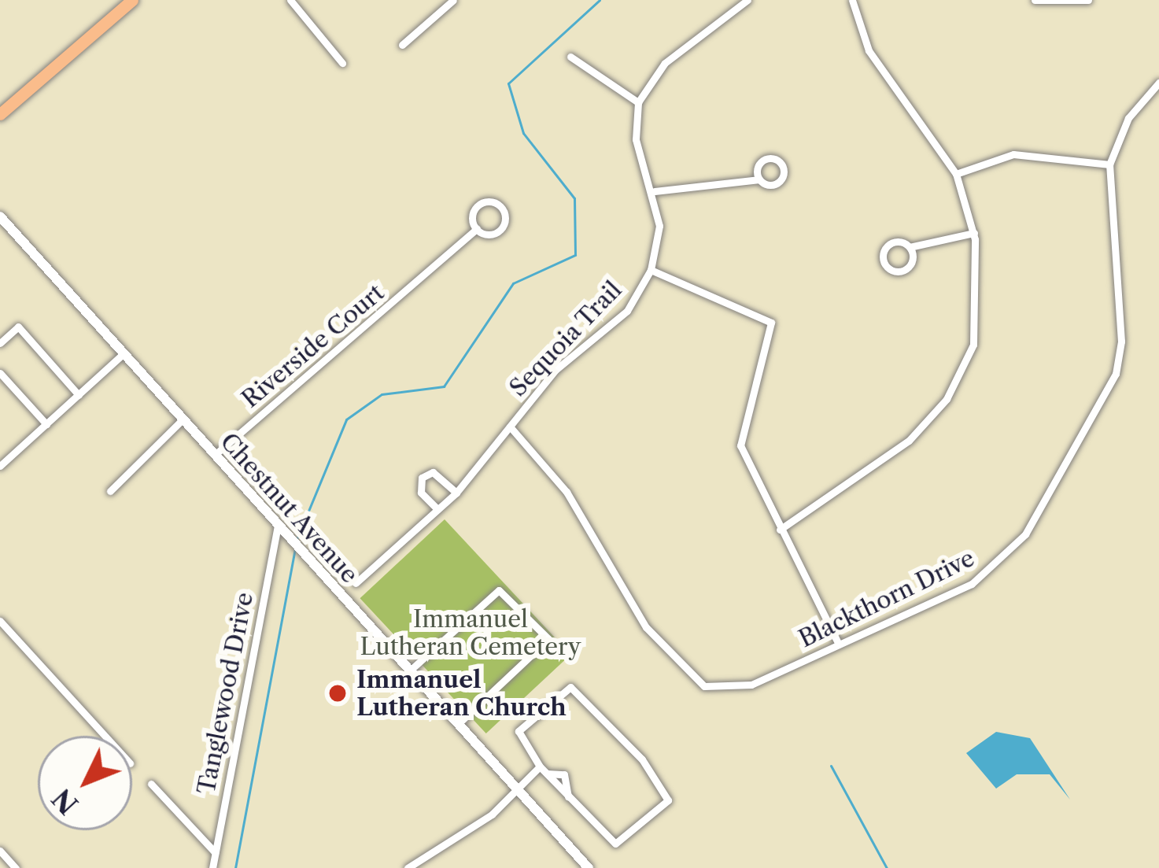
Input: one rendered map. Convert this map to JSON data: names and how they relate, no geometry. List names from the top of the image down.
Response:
{
  "streets": {
    "street": [
      "Sequoia Trail",
      "Riverside Court",
      "Chestnut Avenue",
      "Blackthorn Drive",
      "Tanglewood Drive"
    ]
  },
  "crossings": [
    ["Sequoia Trail", "Blackthorn Drive"],
    ["Riverside Court", "Chestnut Avenue"],
    ["Chestnut Avenue", "Tanglewood Drive"]
  ],
  "parks": ["Immanuel Lutheran Cemetery"],
  "places": ["Immanuel Lutheran Church"],
  "north": "bottom left"
}
